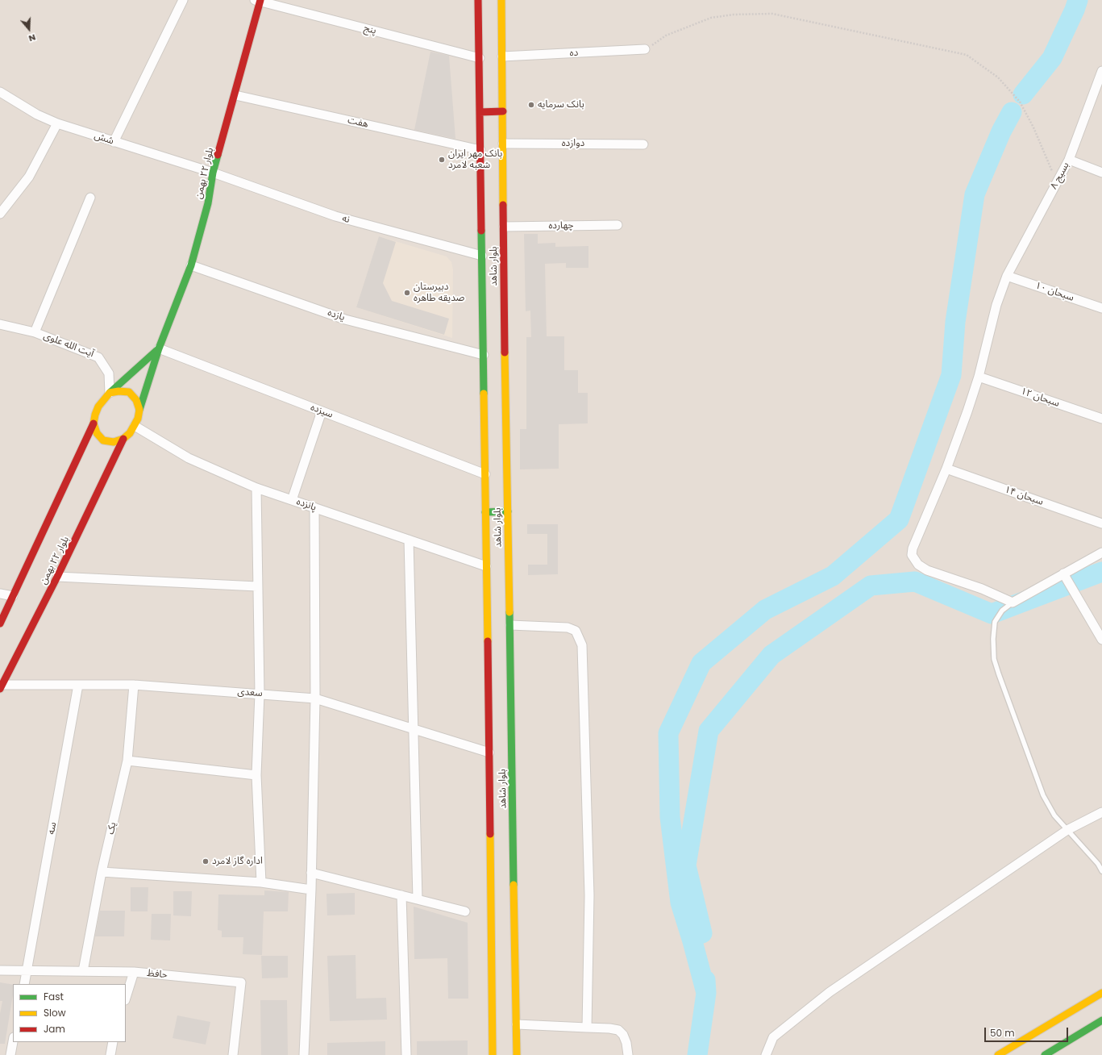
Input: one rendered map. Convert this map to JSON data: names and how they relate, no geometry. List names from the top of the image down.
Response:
{
  "streets": {
    "main road": ["بلوار ۲۲ بهمن", "بلوار شاهد"],
    "street": [
      "پنج",
      "ده",
      "هفت",
      "شش",
      "دوازده",
      "بسیج ۸",
      "نه",
      "چهارده",
      "سبحان ۱۰",
      "یازده",
      "آیت الله علوی",
      "سبحان ۱۲",
      "سیزده",
      "سبحان ۱۴",
      "پانزده",
      "سعدی",
      "سه",
      "یک",
      "حافظ"
    ]
  },
  "crossings": [
    ["پنج", "بلوار ۲۲ بهمن"],
    ["پنج", "بلوار شاهد"],
    ["ده", "بلوار شاهد"],
    ["هفت", "بلوار ۲۲ بهمن"],
    ["هفت", "بلوار شاهد"],
    ["شش", "بلوار ۲۲ بهمن"],
    ["شش", "نه"],
    ["دوازده", "بلوار شاهد"],
    ["بلوار ۲۲ بهمن", "نه"],
    ["بلوار ۲۲ بهمن", "یازده"],
    ["بلوار ۲۲ بهمن", "آیت الله علوی"],
    ["بلوار ۲۲ بهمن", "سیزده"],
    ["بلوار ۲۲ بهمن", "پانزده"],
    ["بلوار ۲۲ بهمن", "سعدی"],
    ["بسیج ۸", "سبحان ۱۰"],
    ["بسیج ۸", "سبحان ۱۲"],
    ["بسیج ۸", "سبحان ۱۴"],
    ["نه", "بلوار شاهد"],
    ["چهارده", "بلوار شاهد"],
    ["بلوار شاهد", "یازده"],
    ["بلوار شاهد", "سیزده"],
    ["بلوار شاهد", "پانزده"],
    ["بلوار شاهد", "سعدی"],
    ["آیت الله علوی", "پانزده"],
    ["سعدی", "سه"],
    ["سعدی", "یک"],
    ["سه", "حافظ"],
    ["یک", "حافظ"]
  ],
  "places": [
    "بانک سرمایه",
    "بانک مهر ایران شعبه لامرد",
    "دبیرستان صدیقه طاهره",
    "اداره گاز لامرد"
  ],
  "legend": ["Fast", "Slow", "Jam"],
  "scale_bar": "50 m",
  "north": "bottom"
}
